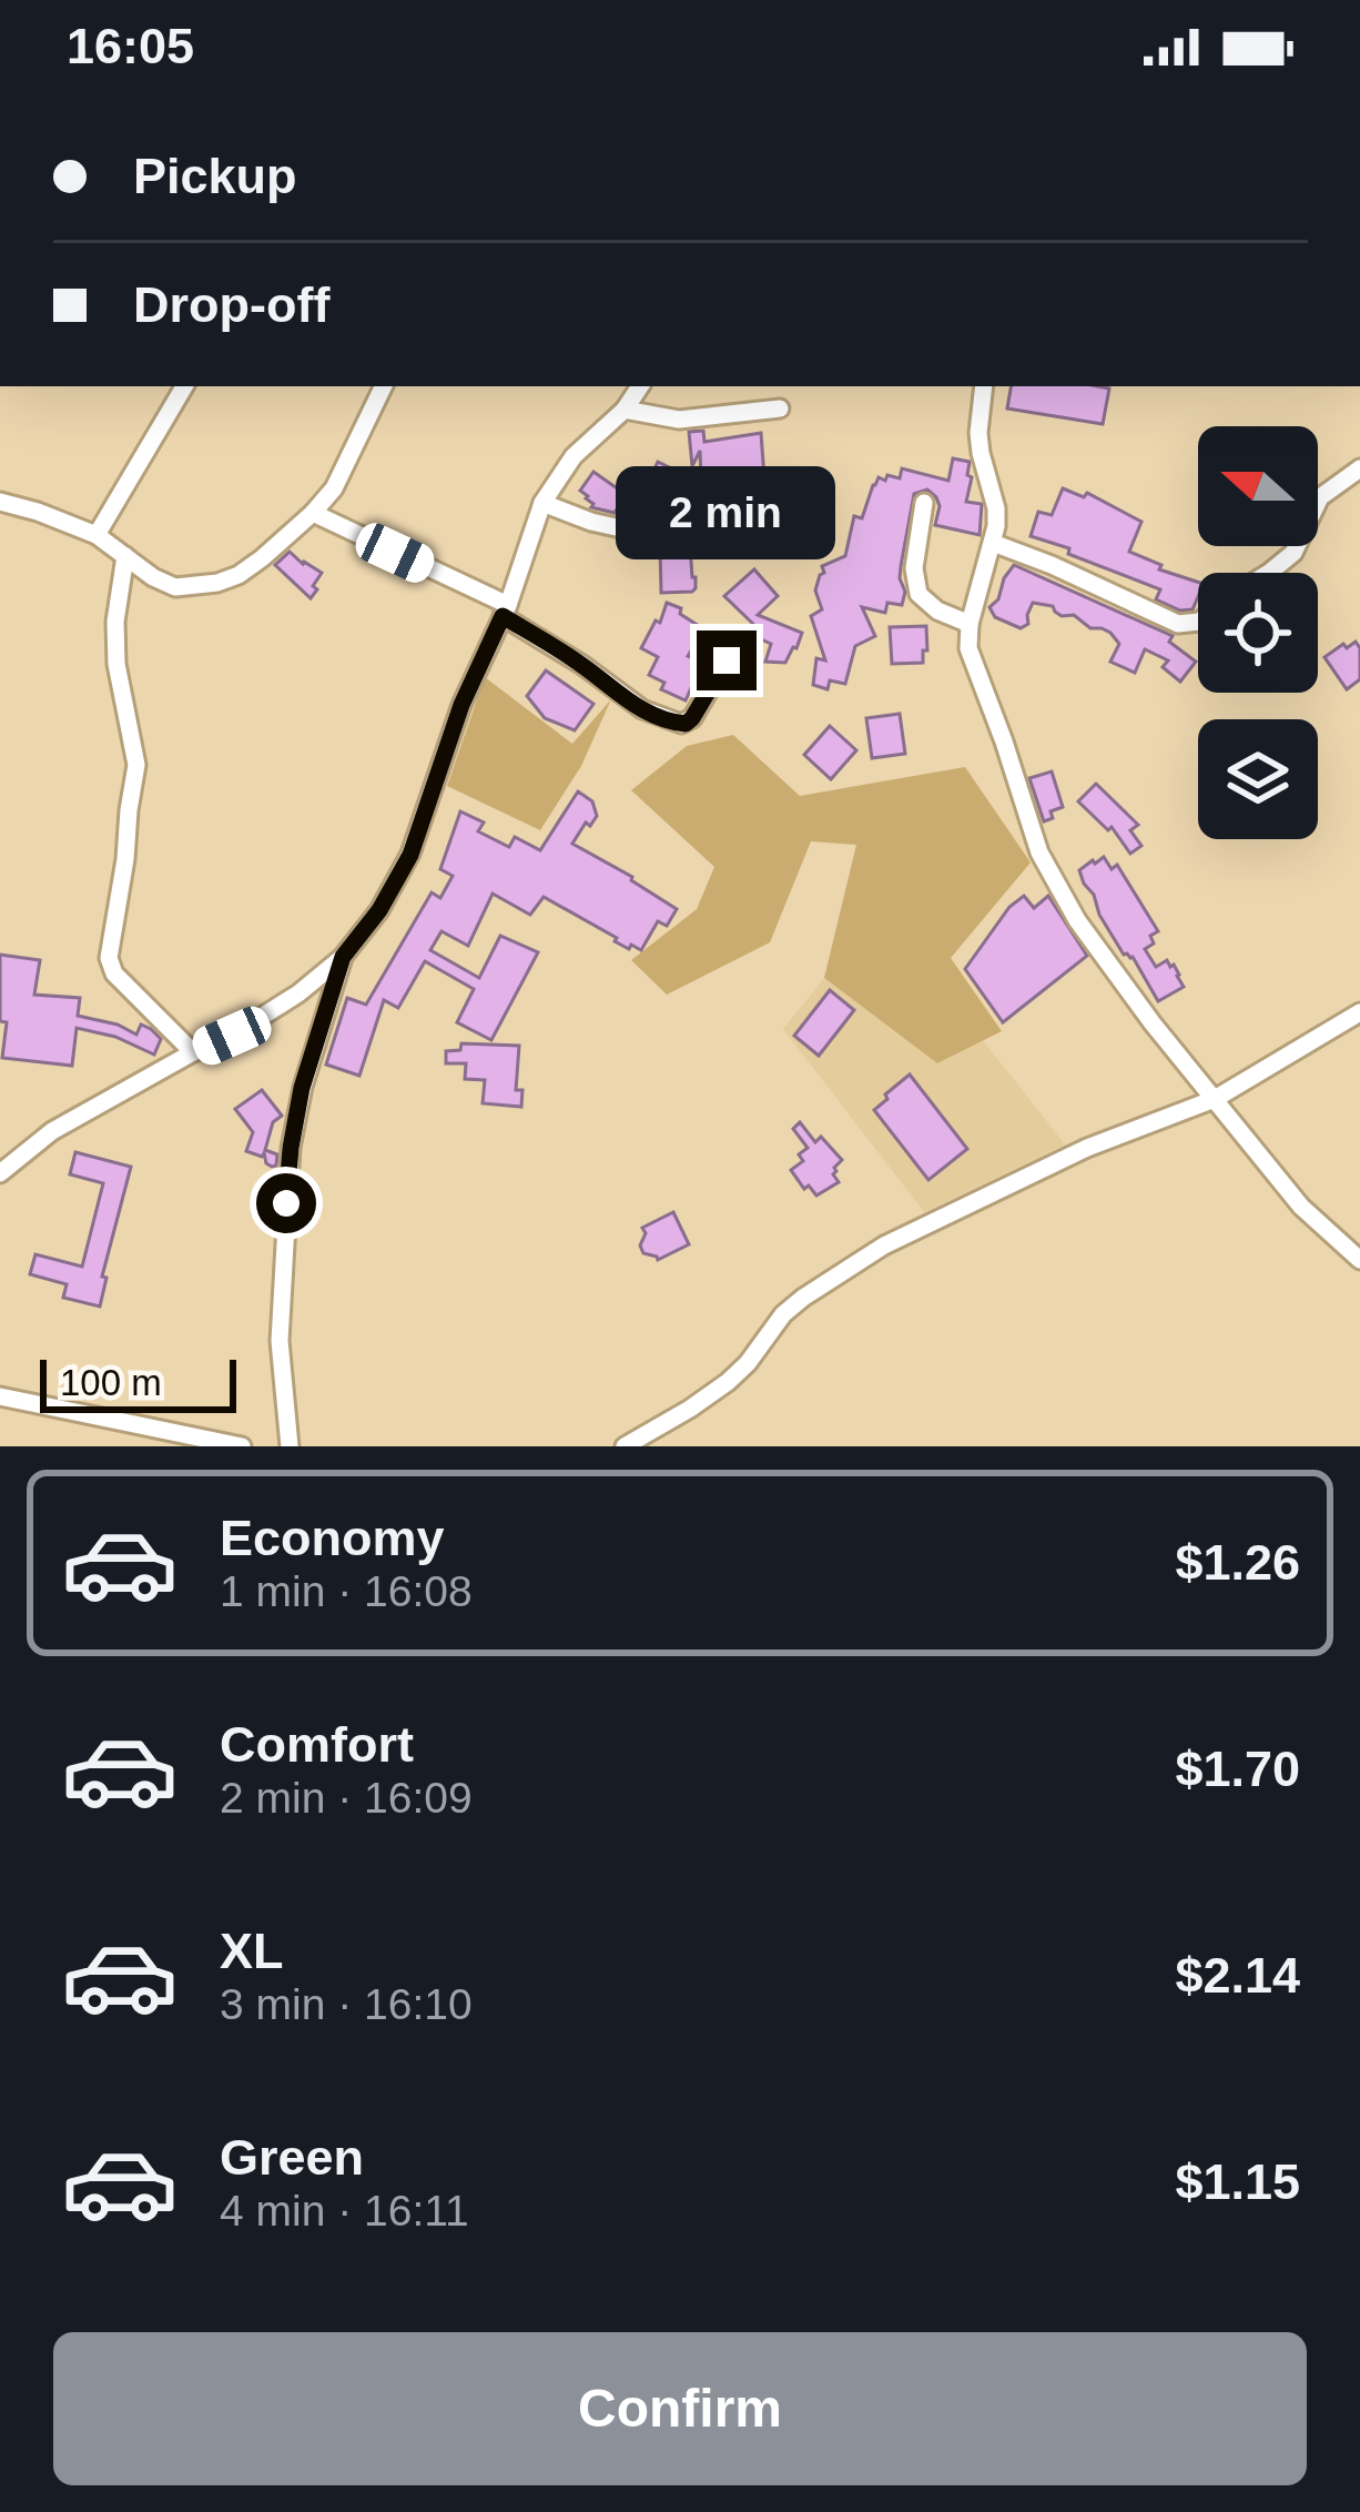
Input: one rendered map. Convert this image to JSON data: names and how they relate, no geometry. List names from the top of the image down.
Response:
{
  "scale_bar": "100 m",
  "north": "left",
  "page": {
    "status": "16:05",
    "banner": ["Pickup", "Drop-off"],
    "bubble": "2 min",
    "scale": "100 m",
    "list": [
      {
        "name": "Economy",
        "note": "1 min · 16:08",
        "value": "$1.26"
      },
      {
        "name": "Comfort",
        "note": "2 min · 16:09",
        "value": "$1.70"
      },
      {
        "name": "XL",
        "note": "3 min · 16:10",
        "value": "$2.14"
      },
      {
        "name": "Green",
        "note": "4 min · 16:11",
        "value": "$1.15"
      }
    ],
    "buttons": "Confirm"
  }
}
